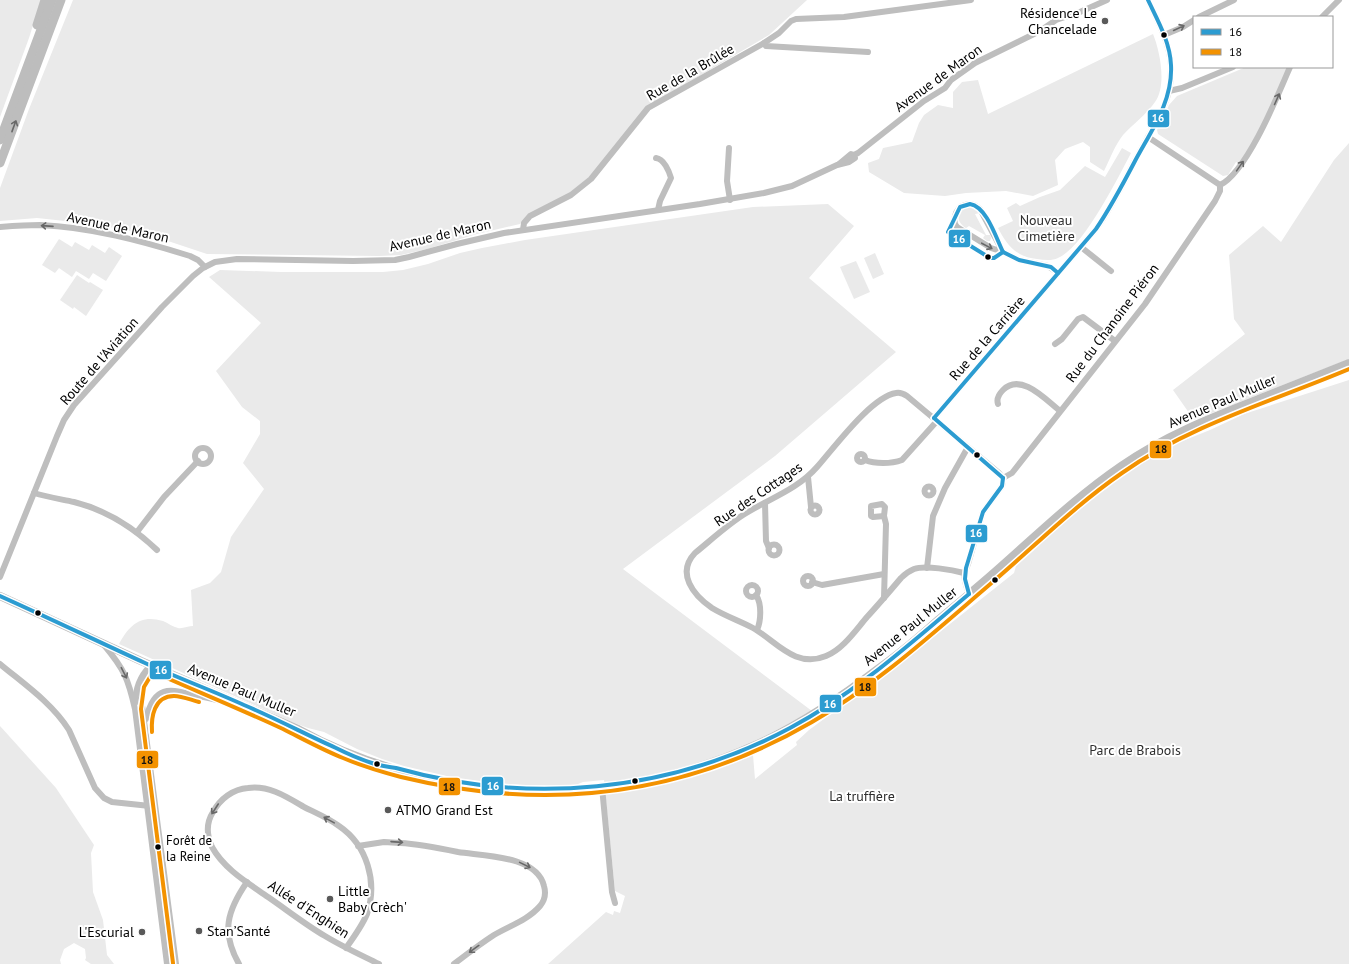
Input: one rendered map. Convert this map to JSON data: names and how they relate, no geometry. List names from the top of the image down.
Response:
{
  "streets": {
    "main road": ["Avenue Paul Muller"],
    "street": [
      "Rue de la Brûlée",
      "Avenue de Maron",
      "Rue du Chanoine Piéron",
      "Rue de la Carrière",
      "Route de l'Aviation",
      "Rue des Cottages",
      "Allée d'Enghien"
    ]
  },
  "crossings": [
    ["Rue de la Brûlée", "Avenue de Maron"],
    ["Avenue de Maron", "Route de l'Aviation"],
    ["Rue du Chanoine Piéron", "Rue des Cottages"],
    ["Rue de la Carrière", "Rue des Cottages"]
  ],
  "parks": ["Nouveau Cimetière", "Parc de Brabois", "La truffière"],
  "places": [
    "Résidence Le Chancelade",
    "ATMO Grand Est",
    "Forêt de la Reine",
    "Little Baby Crèch'",
    "Stan’Santé",
    "L'Escurial"
  ],
  "lines": ["transit line 16", "transit line 18"],
  "legend": ["16", "18"]
}
